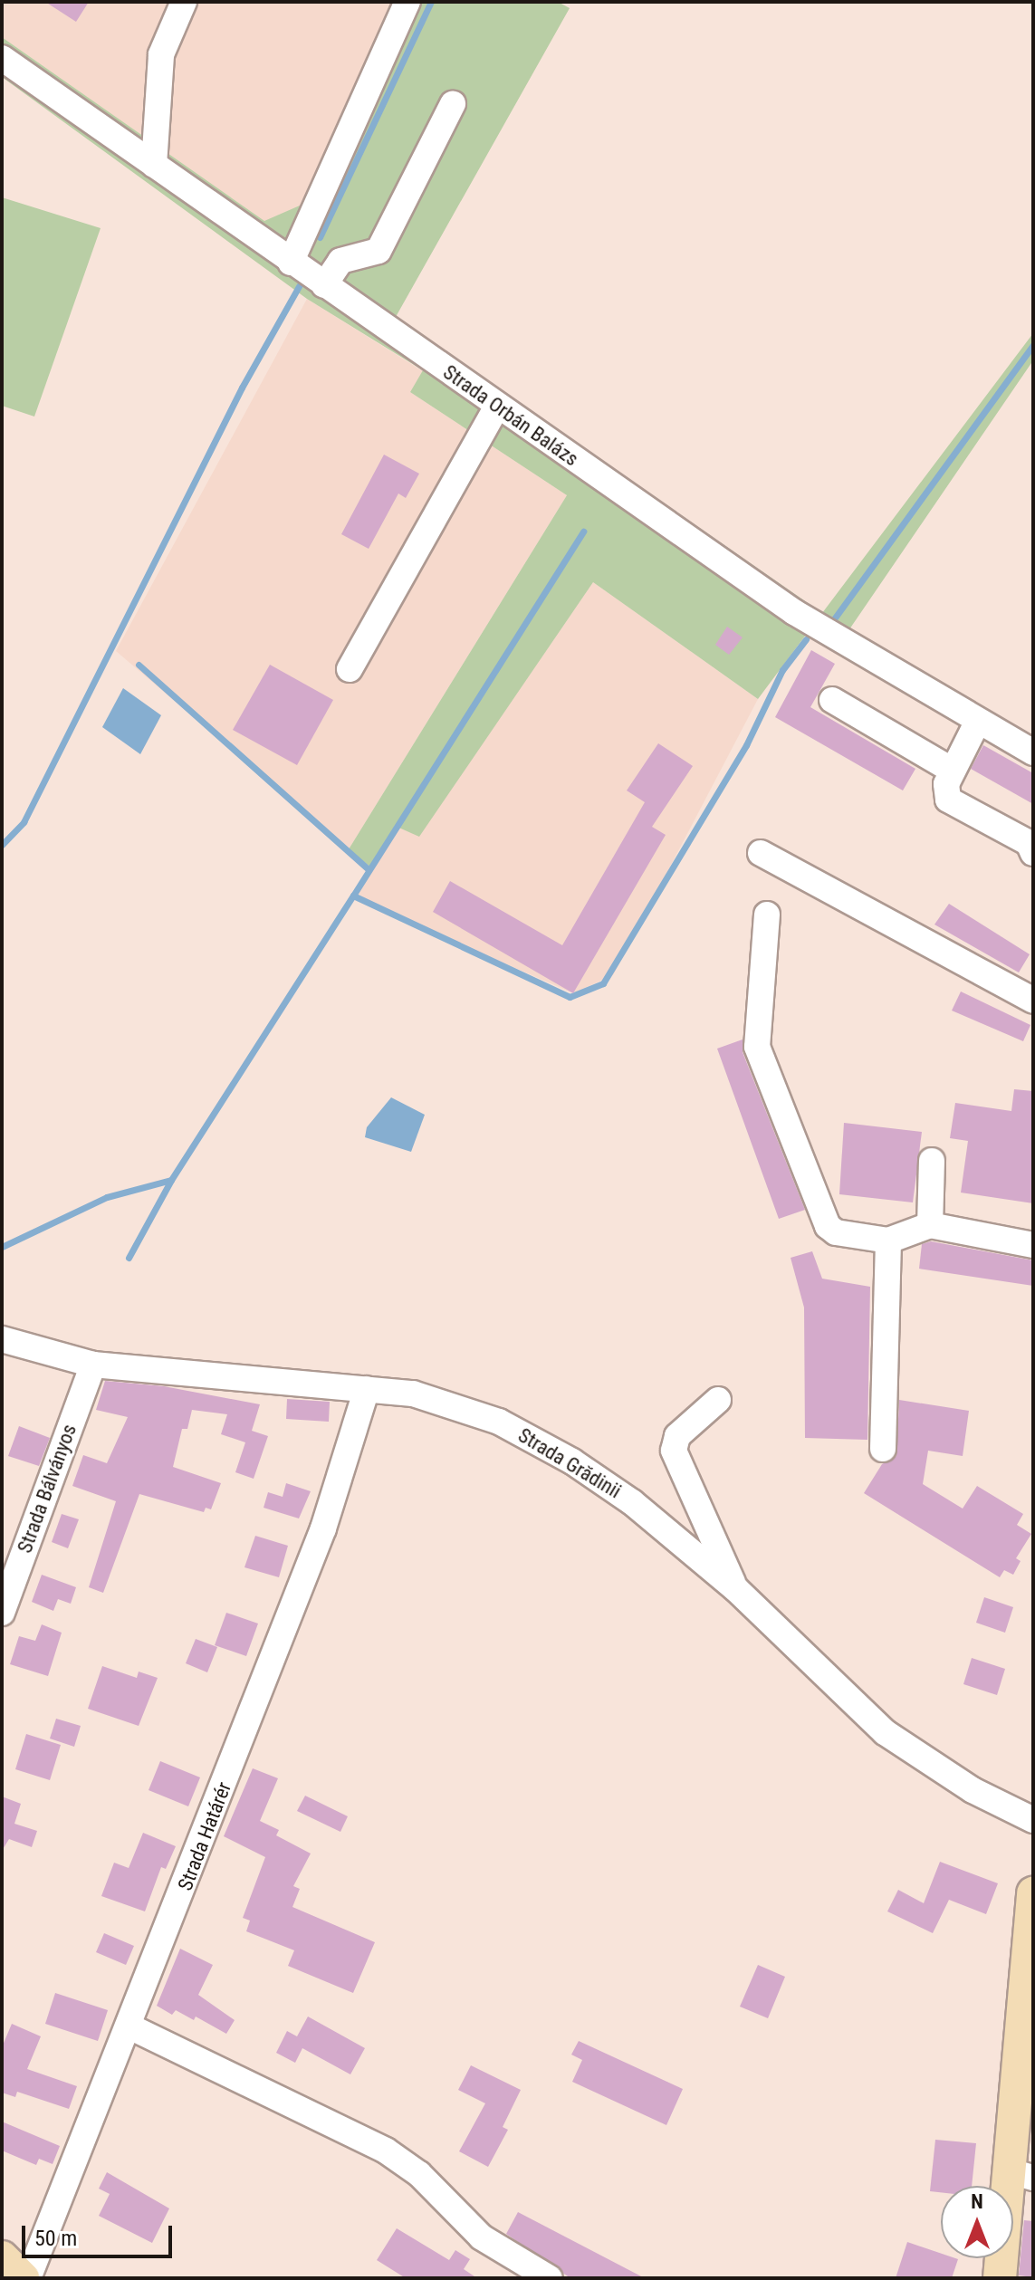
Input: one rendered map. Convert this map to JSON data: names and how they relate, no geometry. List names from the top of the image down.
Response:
{
  "streets": {
    "street": [
      "Strada Orbán Balázs",
      "Strada Grădinii",
      "Strada Bálványos",
      "Strada Határér"
    ]
  },
  "crossings": [
    ["Strada Grădinii", "Strada Bálványos"],
    ["Strada Grădinii", "Strada Határér"]
  ],
  "scale_bar": "50 m",
  "north": "top"
}
